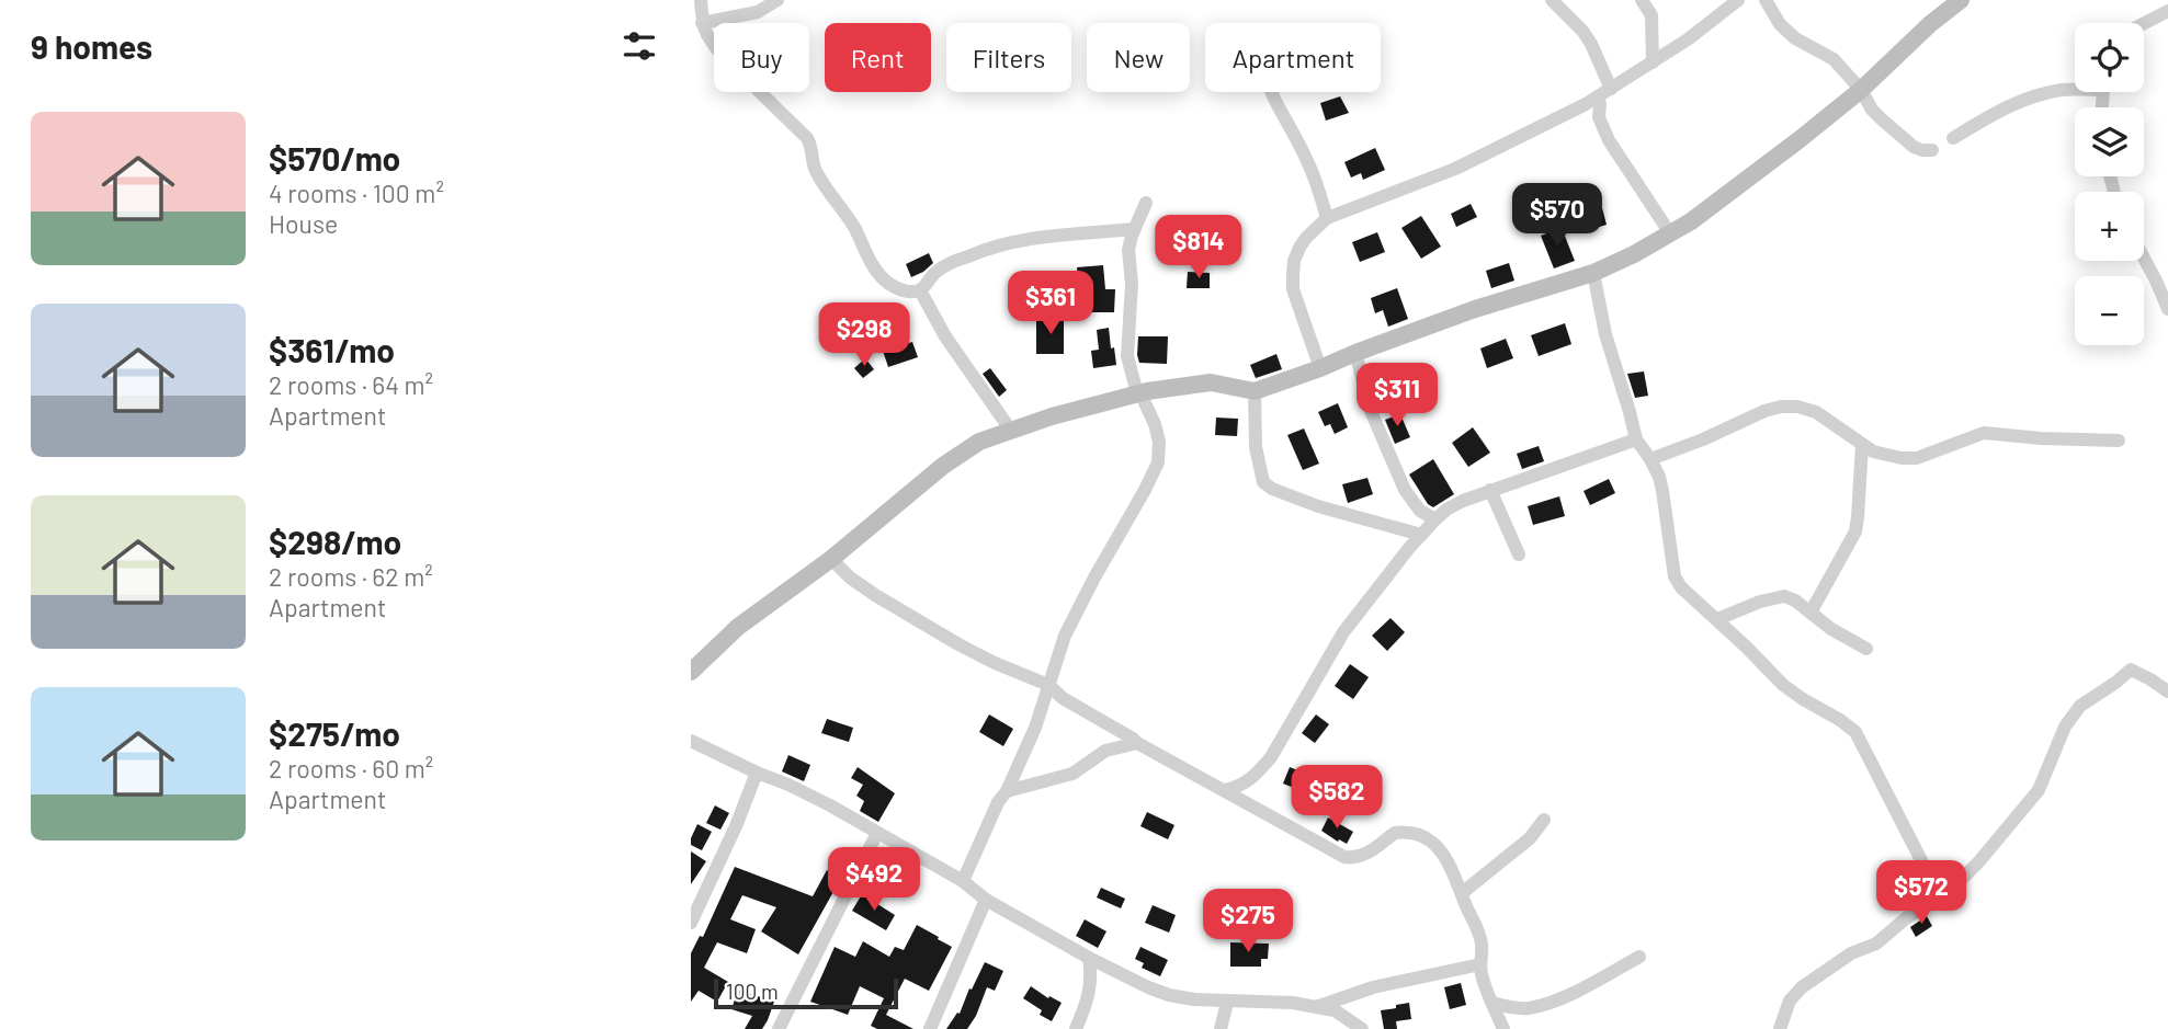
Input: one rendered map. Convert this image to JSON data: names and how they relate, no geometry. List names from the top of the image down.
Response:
{
  "scale_bar": "100 m",
  "page": {
    "heading": "9 homes",
    "map_buttons": ["+", "−"],
    "chip": [
      "Buy",
      "Rent",
      "Filters",
      "New",
      "Apartment"
    ],
    "list": [
      {
        "name": "$570/mo",
        "note": "4 rooms · 100 m² · House"
      },
      {
        "name": "$361/mo",
        "note": "2 rooms · 64 m² · Apartment"
      },
      {
        "name": "$298/mo",
        "note": "2 rooms · 62 m² · Apartment"
      },
      {
        "name": "$275/mo",
        "note": "2 rooms · 60 m² · Apartment"
      }
    ],
    "price": [
      "$570",
      "$814",
      "$361",
      "$298",
      "$311",
      "$582",
      "$492",
      "$572",
      "$275"
    ],
    "scale": "100 m"
  }
}
